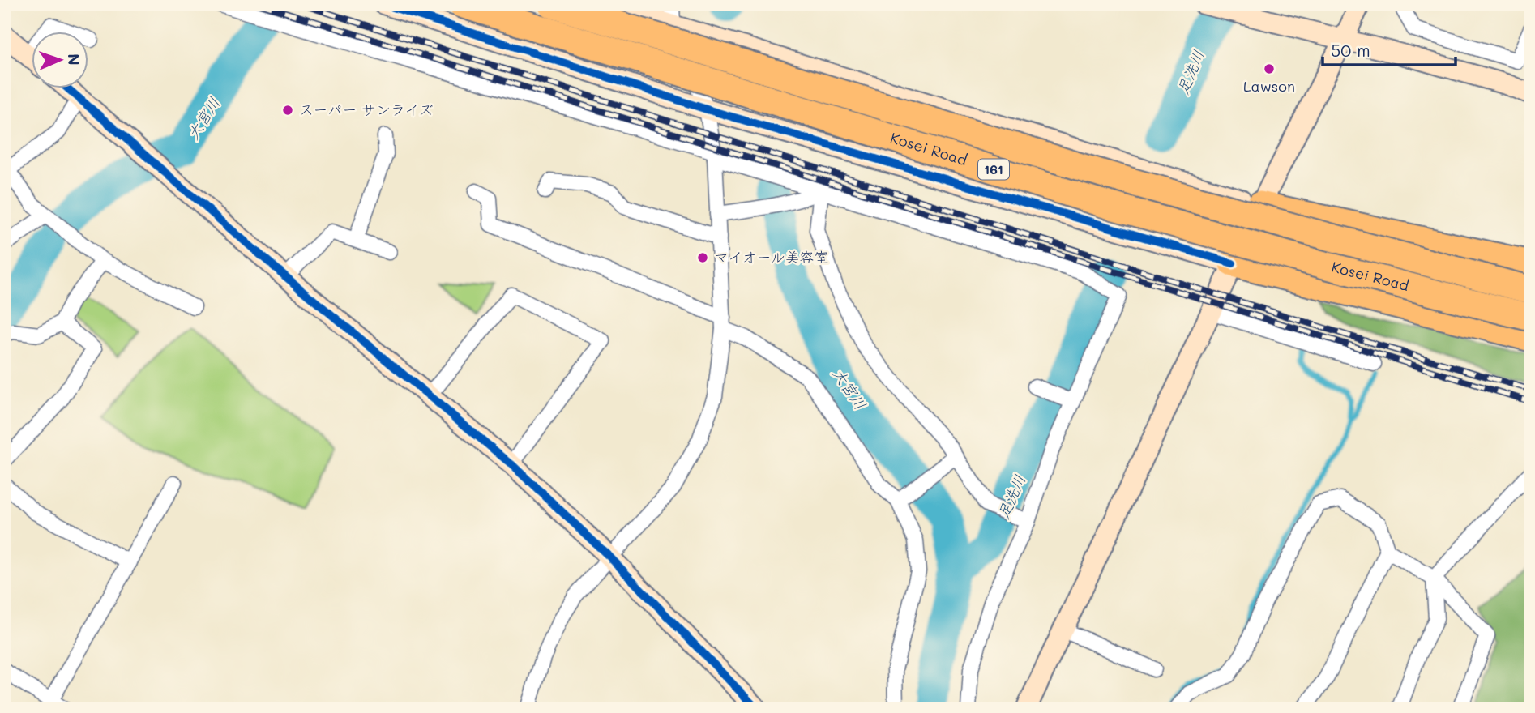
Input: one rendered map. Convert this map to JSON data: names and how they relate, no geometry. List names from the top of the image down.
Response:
{
  "streets": {
    "highway": ["Kosei Road", "161"]
  },
  "water": ["足洗川", "大宮川"],
  "places": ["Lawson", "スーパー サンライズ", "マイオール美容室"],
  "scale_bar": "50 m",
  "north": "right"
}
